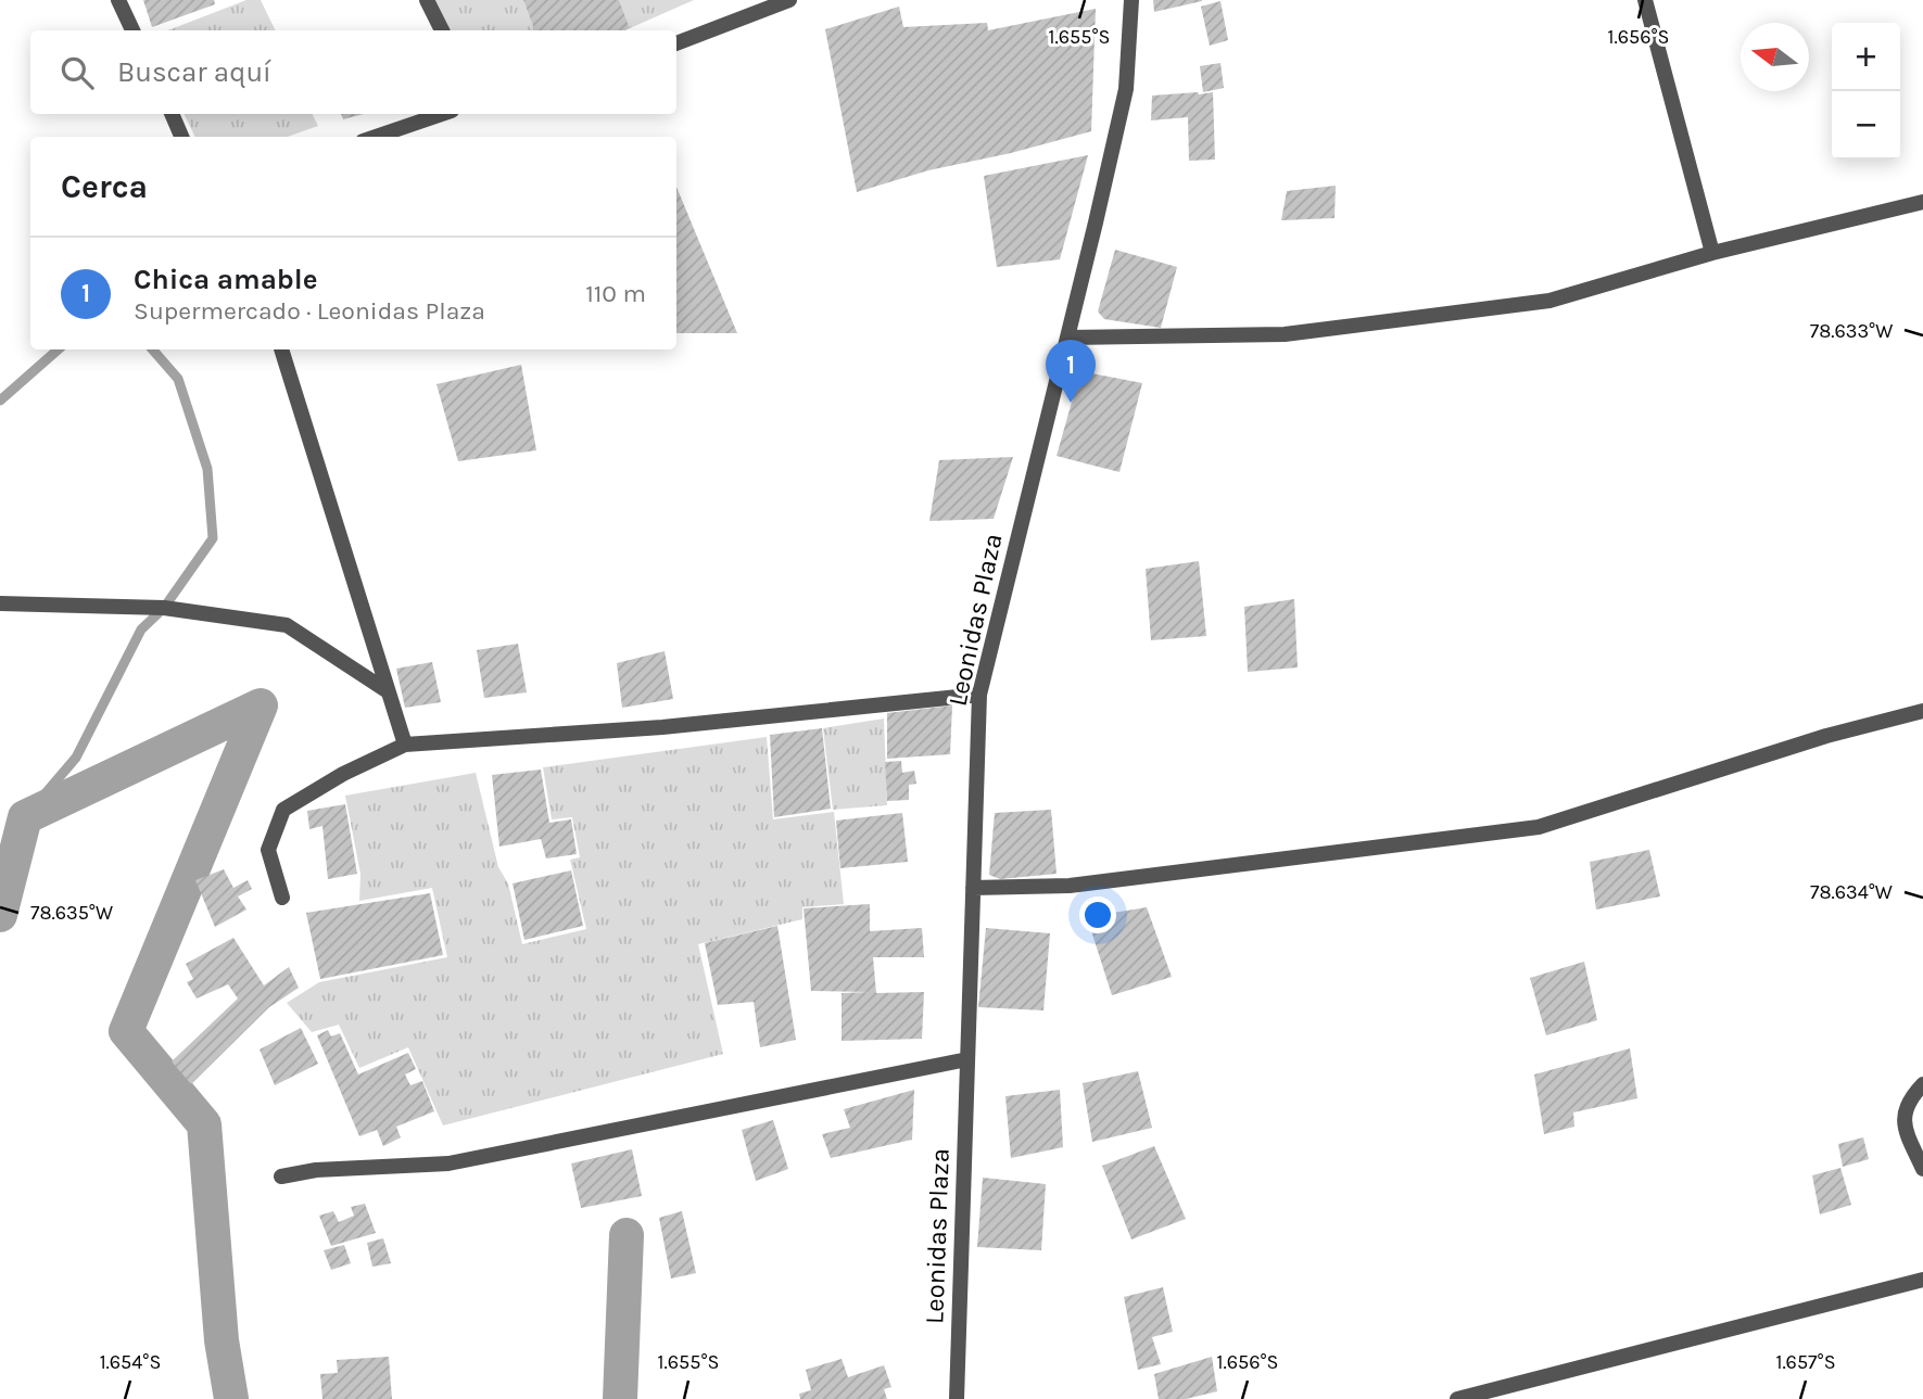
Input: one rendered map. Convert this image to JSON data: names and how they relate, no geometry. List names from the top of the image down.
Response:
{
  "streets": {
    "street": ["Leonidas Plaza"]
  },
  "north": "left",
  "page": {
    "map_buttons": ["+", "−"],
    "search": "Buscar aquí",
    "heading": "Cerca",
    "list": [
      {
        "mark": "1",
        "name": "Chica amable",
        "note": "Supermercado · Leonidas Plaza",
        "value": "110 m"
      }
    ],
    "pins": "1"
  },
  "coordinates": [
    "1.655°S",
    "1.656°S",
    "78.633°W",
    "78.634°W",
    "78.635°W",
    "1.654°S",
    "1.657°S"
  ]
}
